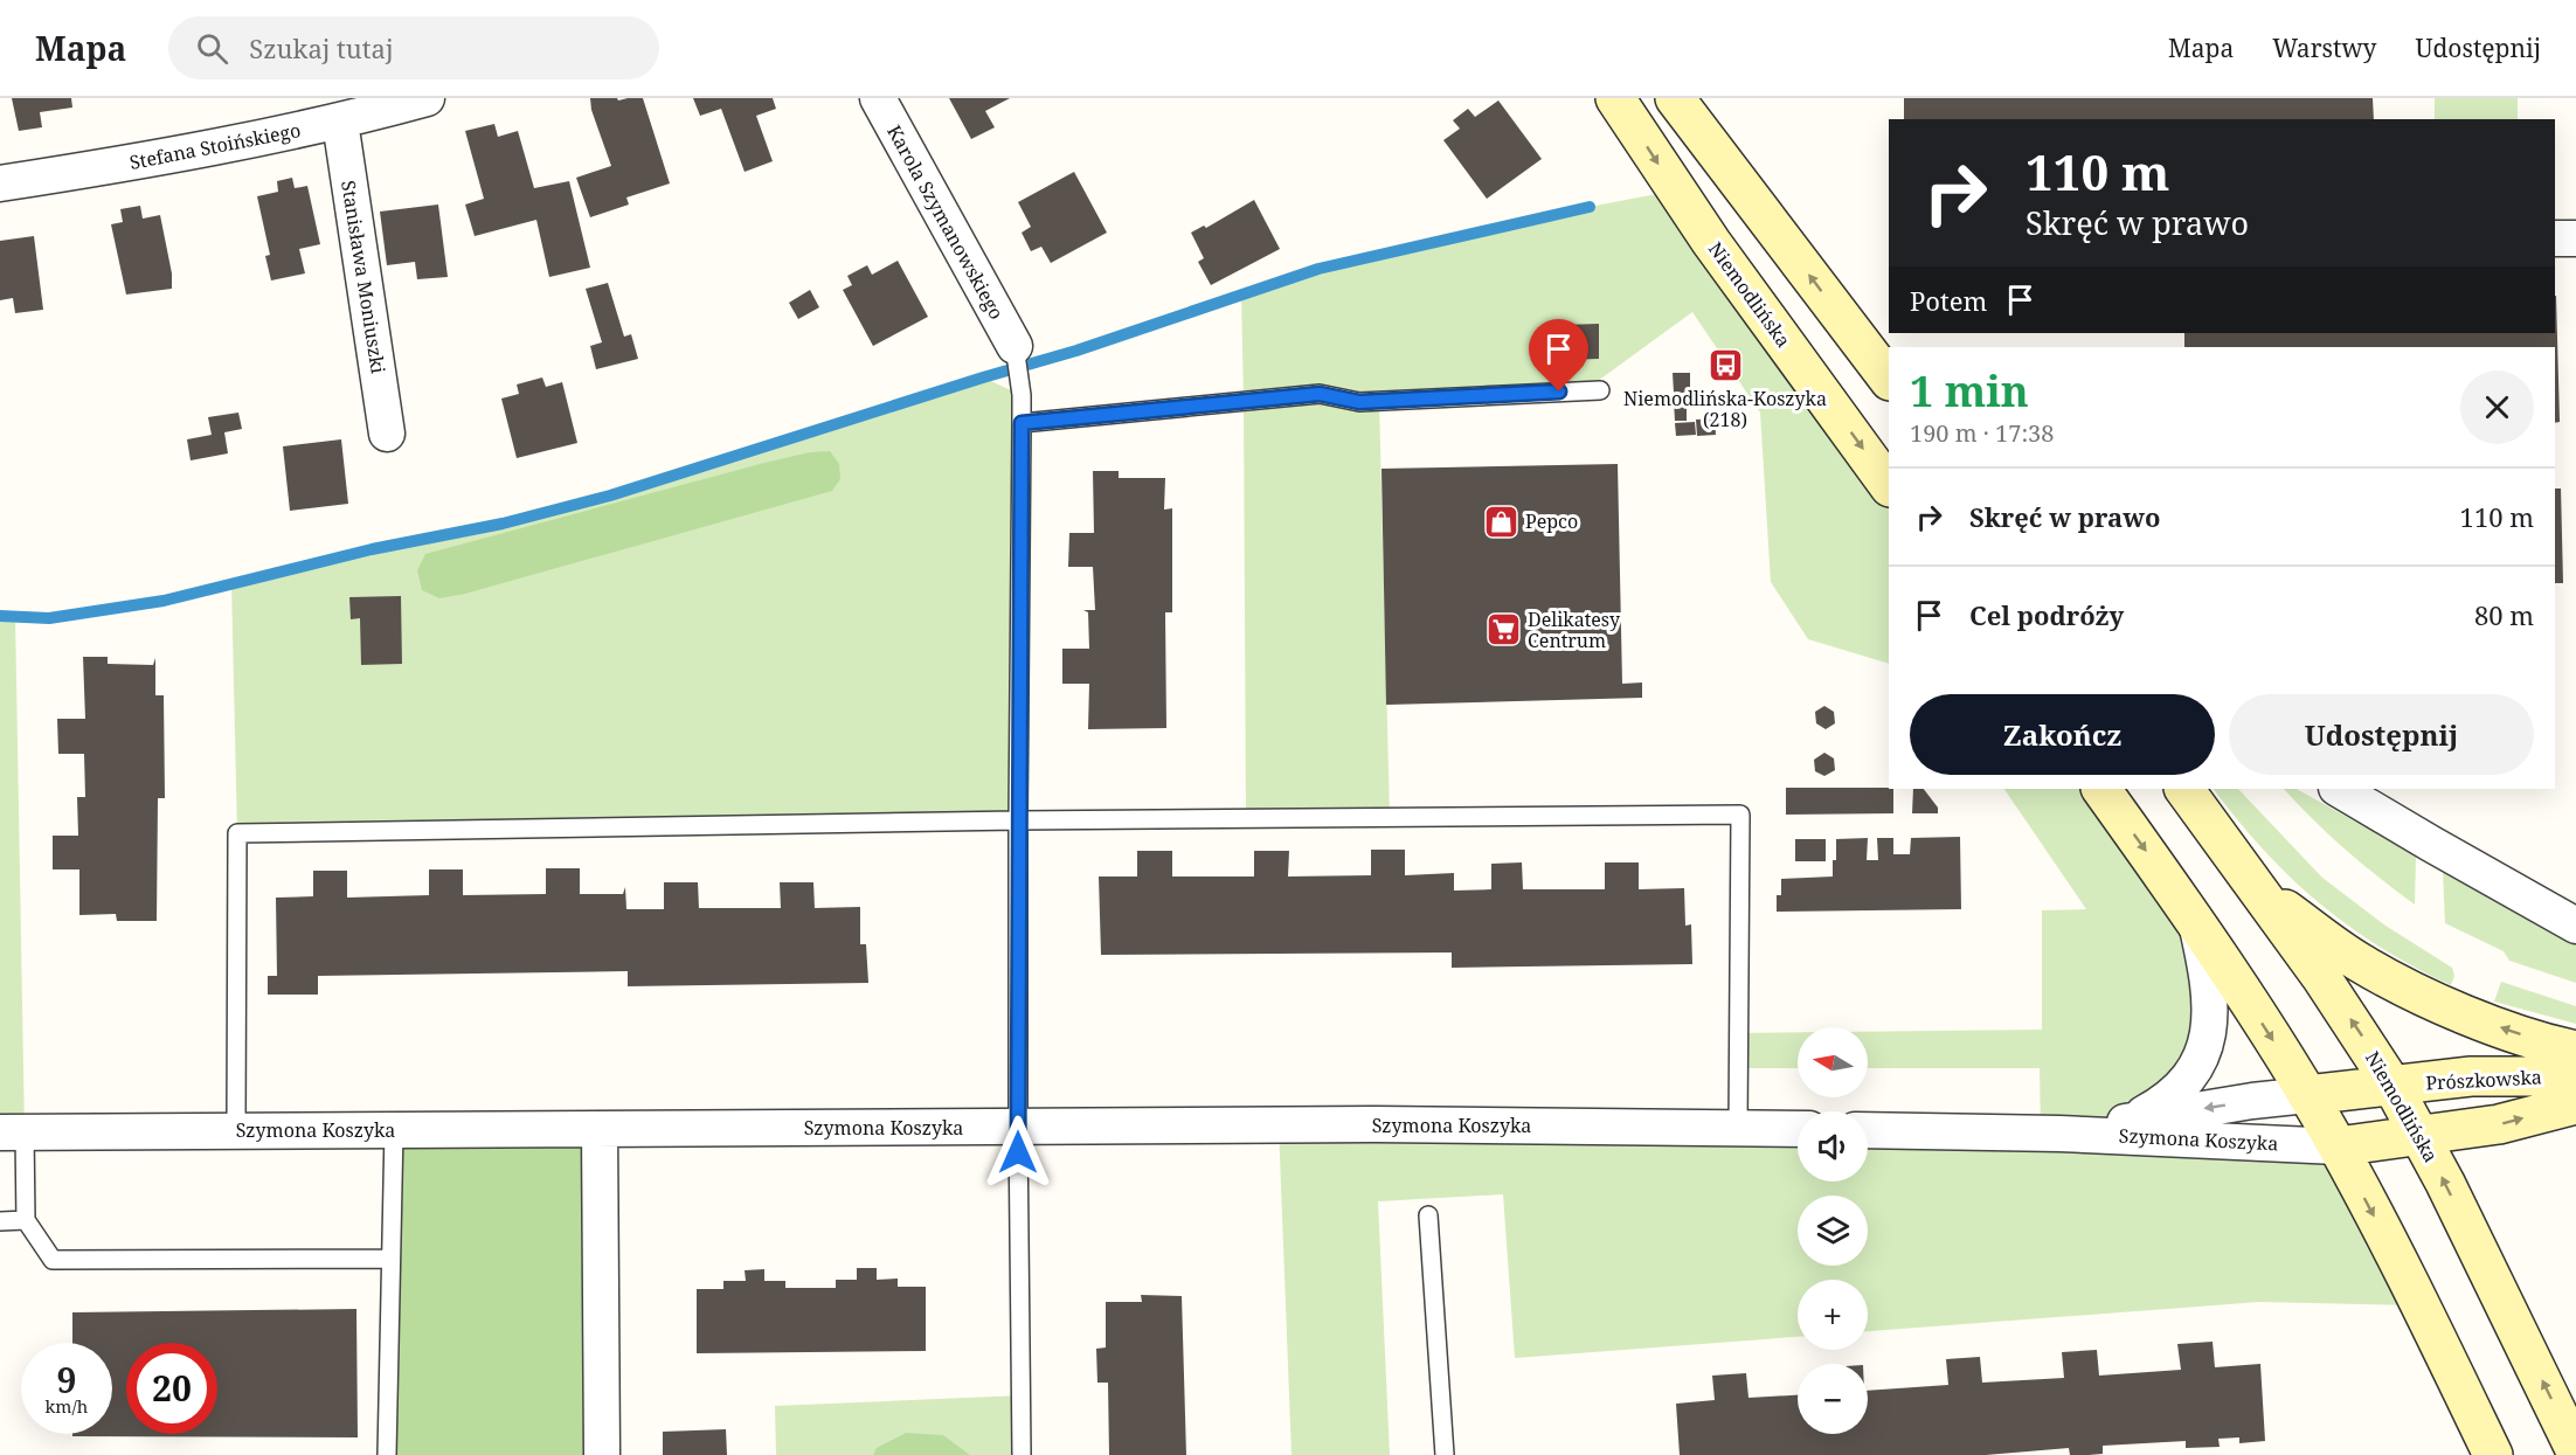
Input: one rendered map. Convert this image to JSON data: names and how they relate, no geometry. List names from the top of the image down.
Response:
{
  "streets": {
    "main road": ["Niemodlińska", "Prószkowska"],
    "street": [
      "Stefana Stoińskiego",
      "Karola Szymanowskiego",
      "Stanisława Moniuszki",
      "Szymona Koszyka"
    ]
  },
  "crossings": [
    ["Stefana Stoińskiego", "Stanisława Moniuszki"],
    ["Niemodlińska", "Prószkowska"],
    ["Prószkowska", "Szymona Koszyka"]
  ],
  "places": {
    "bus stop": ["Niemodlińska-Koszyka (218)"],
    "shop": ["Pepco"],
    "supermarket": ["Delikatesy Centrum"]
  },
  "north": "left",
  "page": {
    "header": "Mapa",
    "search": "Szukaj tutaj",
    "nav": ["Mapa", "Warstwy", "Udostępnij"],
    "turn": ["110 m", "Skręć w prawo"],
    "then": "Potem",
    "heading": ["1 min", "190 m · 17:38"],
    "list": [
      {
        "name": "Skręć w prawo",
        "value": "110 m"
      },
      {
        "name": "Cel podróży",
        "value": "80 m"
      }
    ],
    "buttons": ["Zakończ", "Udostępnij"],
    "map_buttons": ["+", "−"],
    "speed": "9 km/h",
    "limit": "20"
  }
}
